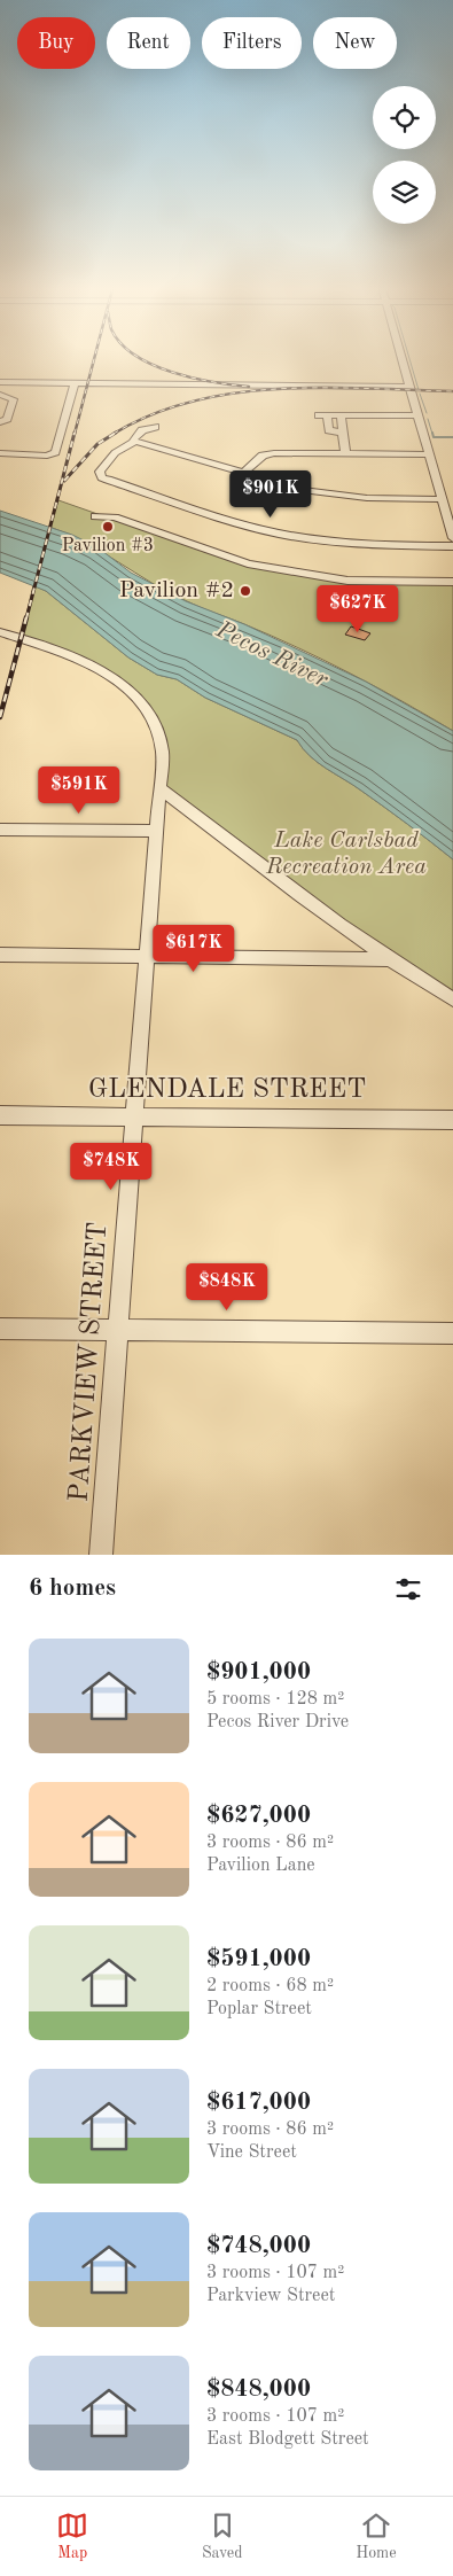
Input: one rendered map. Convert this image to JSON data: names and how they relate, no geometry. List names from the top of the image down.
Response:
{
  "streets": {
    "street": ["GLENDALE STREET", "PARKVIEW STREET"]
  },
  "crossings": [
    ["GLENDALE STREET", "PARKVIEW STREET"]
  ],
  "water": ["Pecos River"],
  "parks": ["Lake Carlsbad Recreation Area"],
  "places": ["Pavilion #3", "Pavilion #2"],
  "page": {
    "chip": [
      "Buy",
      "Rent",
      "Filters",
      "New"
    ],
    "price": [
      "$901K",
      "$627K",
      "$591K",
      "$617K",
      "$748K",
      "$848K"
    ],
    "heading": "6 homes",
    "list": [
      {
        "name": "$901,000",
        "note": "5 rooms · 128 m² · Pecos River Drive"
      },
      {
        "name": "$627,000",
        "note": "3 rooms · 86 m² · Pavilion Lane"
      },
      {
        "name": "$591,000",
        "note": "2 rooms · 68 m² · Poplar Street"
      },
      {
        "name": "$617,000",
        "note": "3 rooms · 86 m² · Vine Street"
      },
      {
        "name": "$748,000",
        "note": "3 rooms · 107 m² · Parkview Street"
      },
      {
        "name": "$848,000",
        "note": "3 rooms · 107 m² · East Blodgett Street"
      }
    ],
    "tabs": ["Map", "Saved", "Home"]
  }
}
